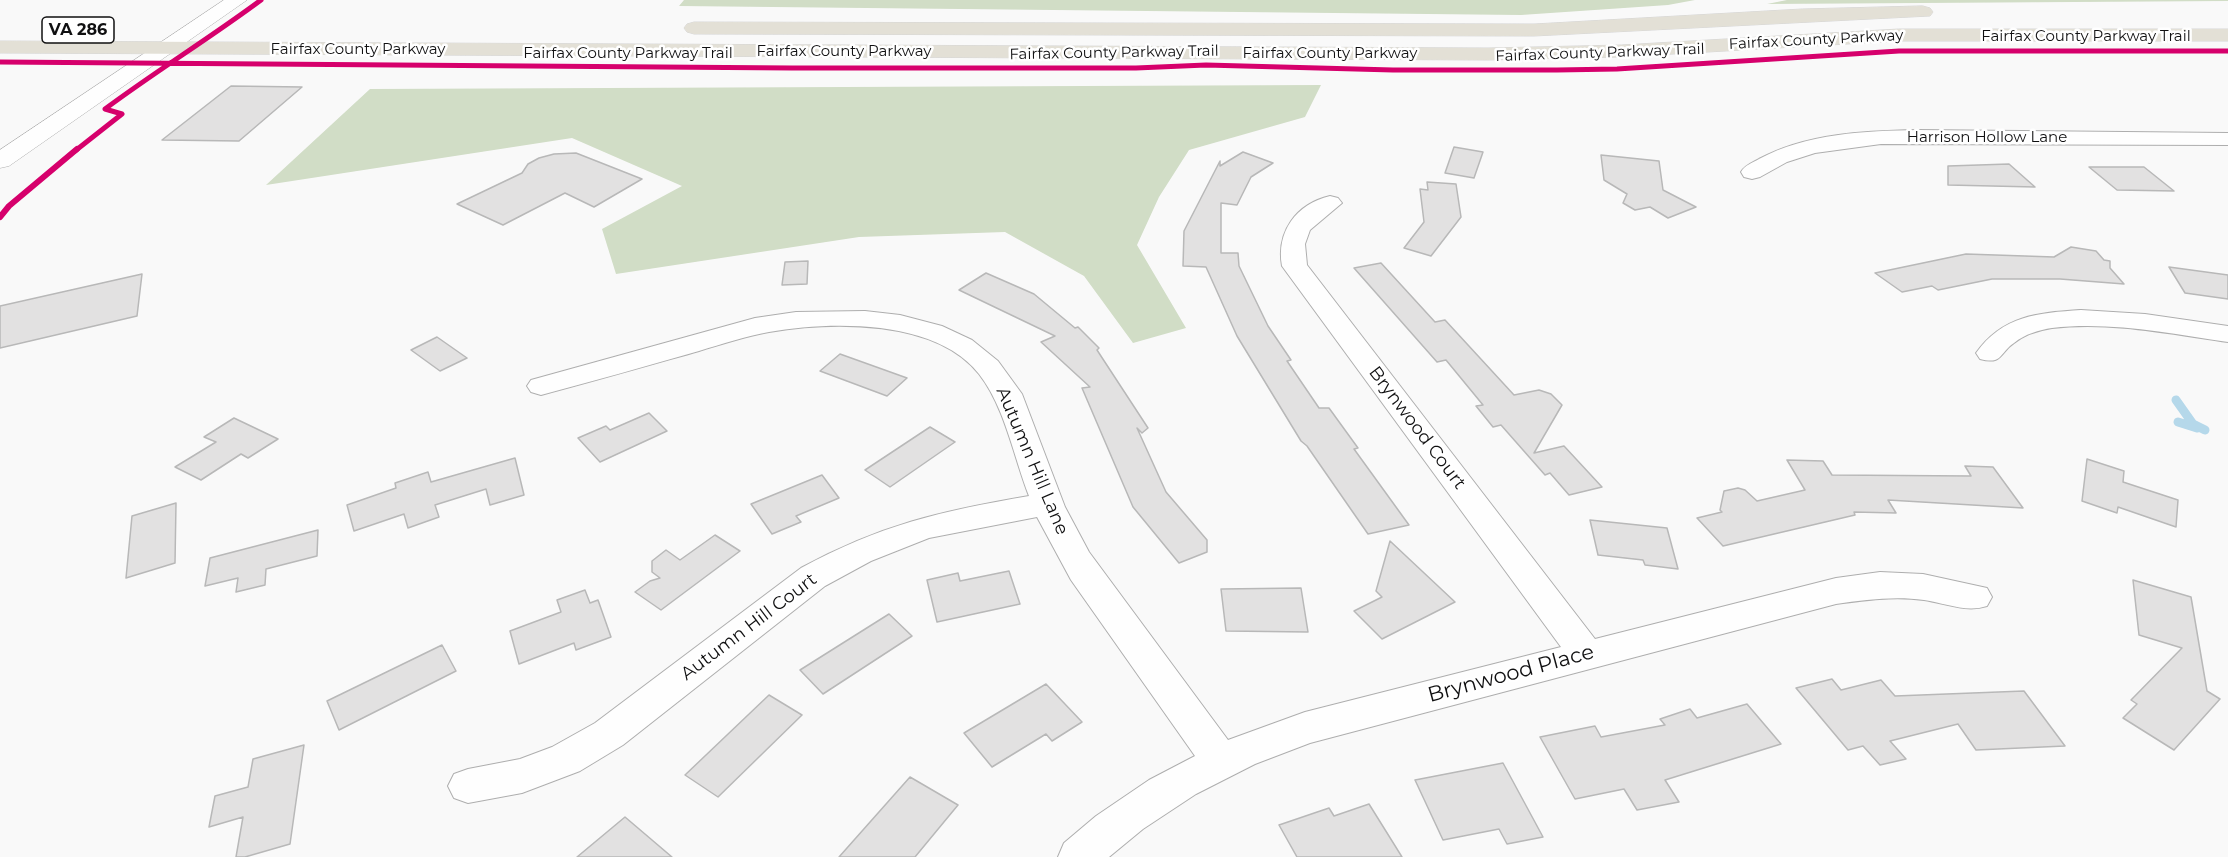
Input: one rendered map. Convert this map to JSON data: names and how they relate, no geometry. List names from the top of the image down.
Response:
{
  "streets": {
    "highway": ["VA 286", "Fairfax County Parkway"],
    "street": [
      "Harrison Hollow Lane",
      "Brynwood Court",
      "Autumn Hill Lane",
      "Autumn Hill Court",
      "Brynwood Place"
    ],
    "cycle path": ["Fairfax County Parkway Trail"]
  },
  "crossings": [
    ["Brynwood Court", "Brynwood Place"],
    ["Autumn Hill Lane", "Autumn Hill Court"],
    ["Autumn Hill Lane", "Brynwood Place"]
  ]
}
